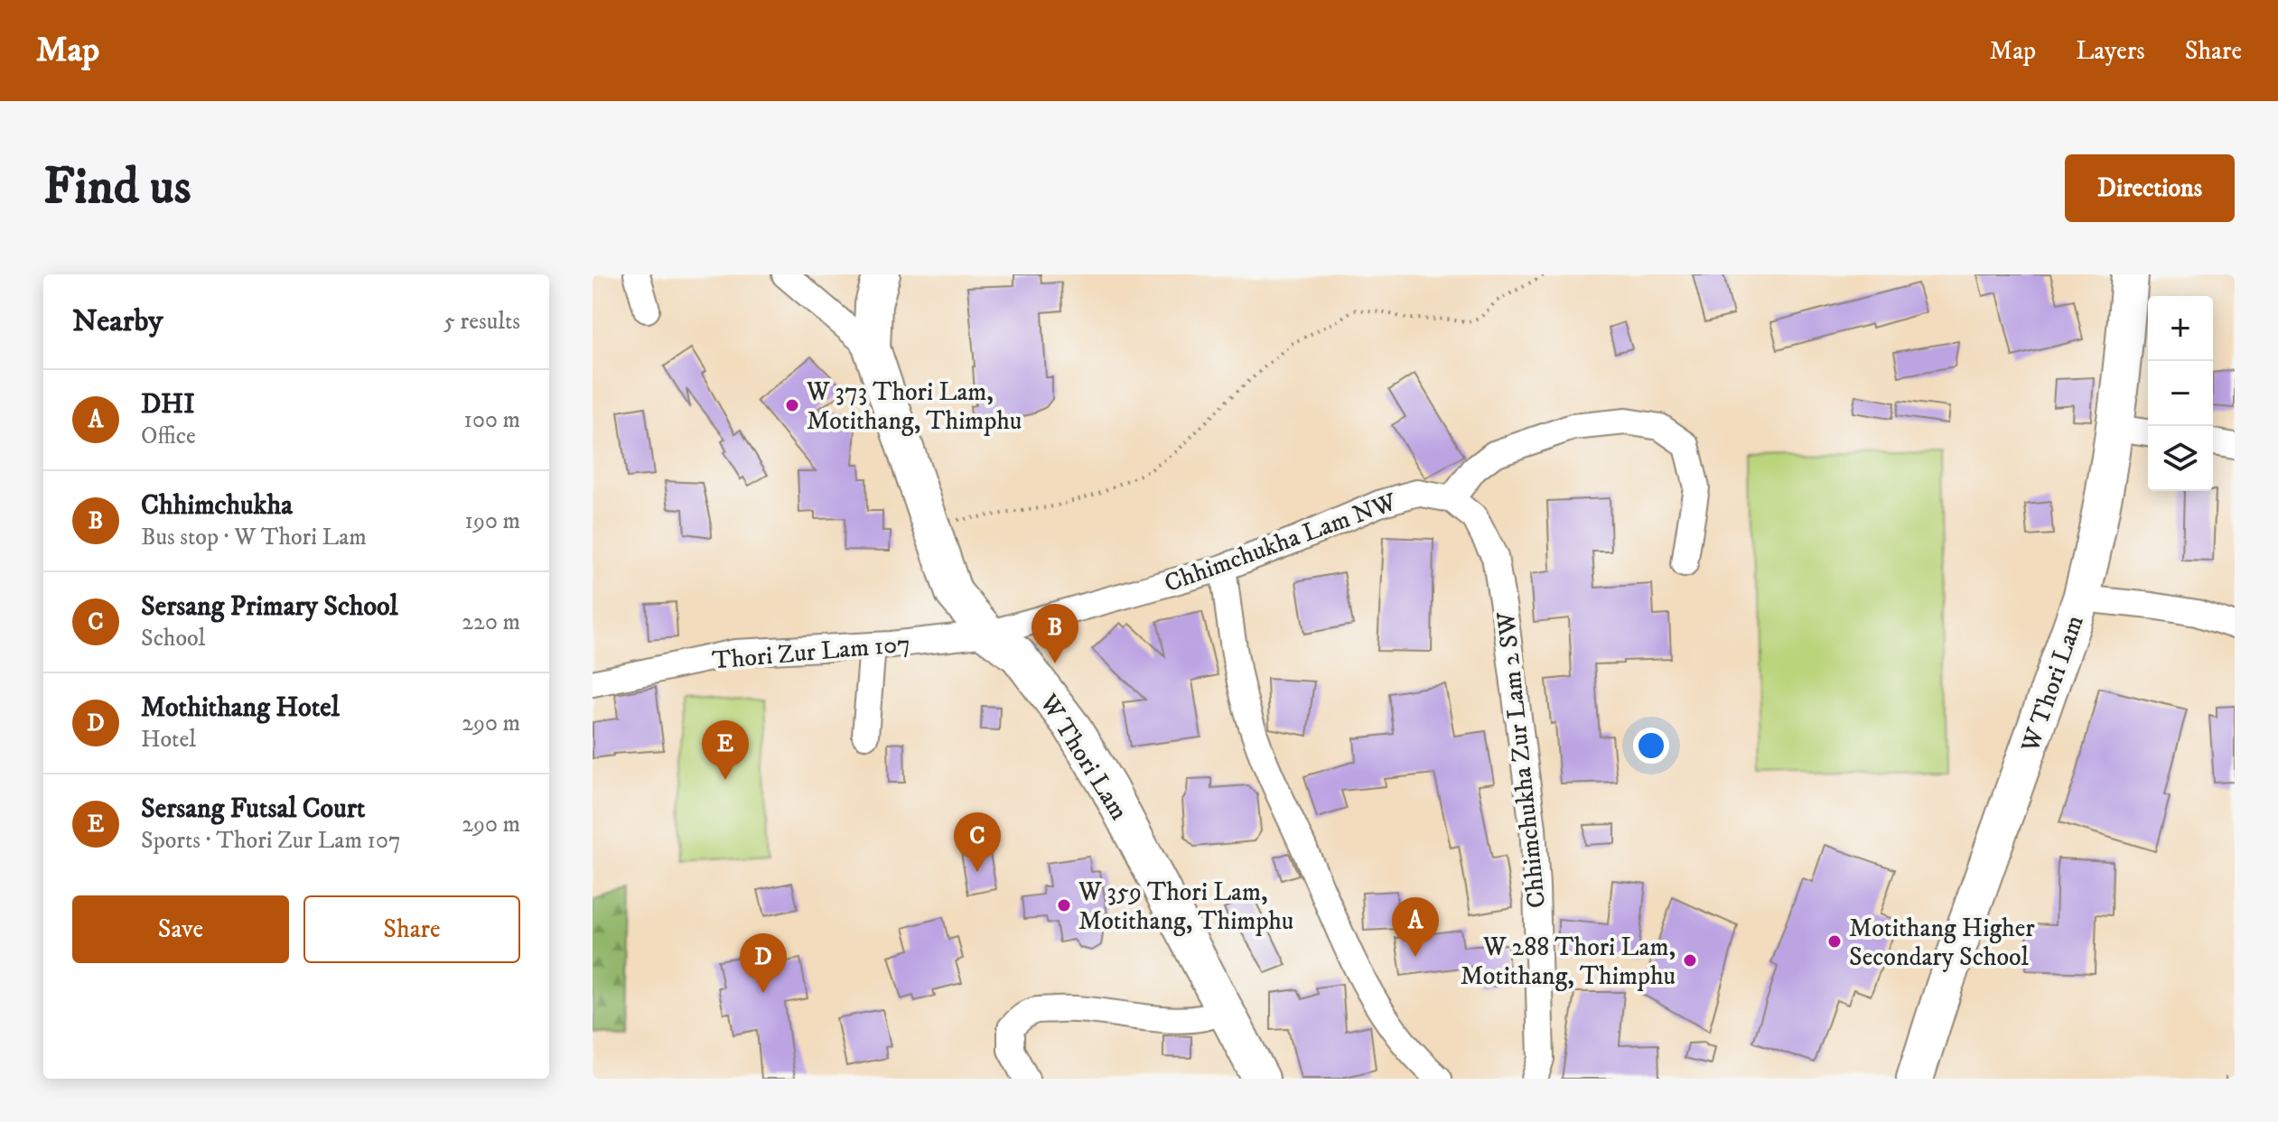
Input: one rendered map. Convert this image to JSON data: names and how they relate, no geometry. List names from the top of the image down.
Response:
{
  "streets": {
    "main road": ["W Thori Lam"],
    "street": ["Chhimchukha Lam NW", "Thori Zur Lam 107", "Chhimchukha Zur Lam 2 SW"]
  },
  "crossings": [
    ["Chhimchukha Lam NW", "Thori Zur Lam 107"],
    ["Chhimchukha Lam NW", "W Thori Lam"],
    ["Chhimchukha Lam NW", "Chhimchukha Zur Lam 2 SW"],
    ["Thori Zur Lam 107", "W Thori Lam"]
  ],
  "places": [
    "W 373 Thori Lam, Motithang, Thimphu",
    "W 359 Thori Lam, Motithang, Thimphu",
    "Motithang Higher Secondary School",
    "W 288 Thori Lam, Motithang, Thimphu"
  ],
  "page": {
    "header": "Map",
    "nav": ["Map", "Layers", "Share"],
    "buttons": [
      "Directions",
      ["Save", "Share"]
    ],
    "title": "Find us",
    "heading": ["Nearby", "5 results"],
    "map_buttons": ["+", "−"],
    "list": [
      {
        "mark": "A",
        "name": "DHI",
        "note": "Office",
        "value": "100 m"
      },
      {
        "mark": "B",
        "name": "Chhimchukha",
        "note": "Bus stop · W Thori Lam",
        "value": "190 m"
      },
      {
        "mark": "C",
        "name": "Sersang Primary School",
        "note": "School",
        "value": "220 m"
      },
      {
        "mark": "D",
        "name": "Mothithang Hotel",
        "note": "Hotel",
        "value": "290 m"
      },
      {
        "mark": "E",
        "name": "Sersang Futsal Court",
        "note": "Sports · Thori Zur Lam 107",
        "value": "290 m"
      }
    ],
    "pins": [
      "B",
      "E",
      "C",
      "A",
      "D"
    ]
  }
}
